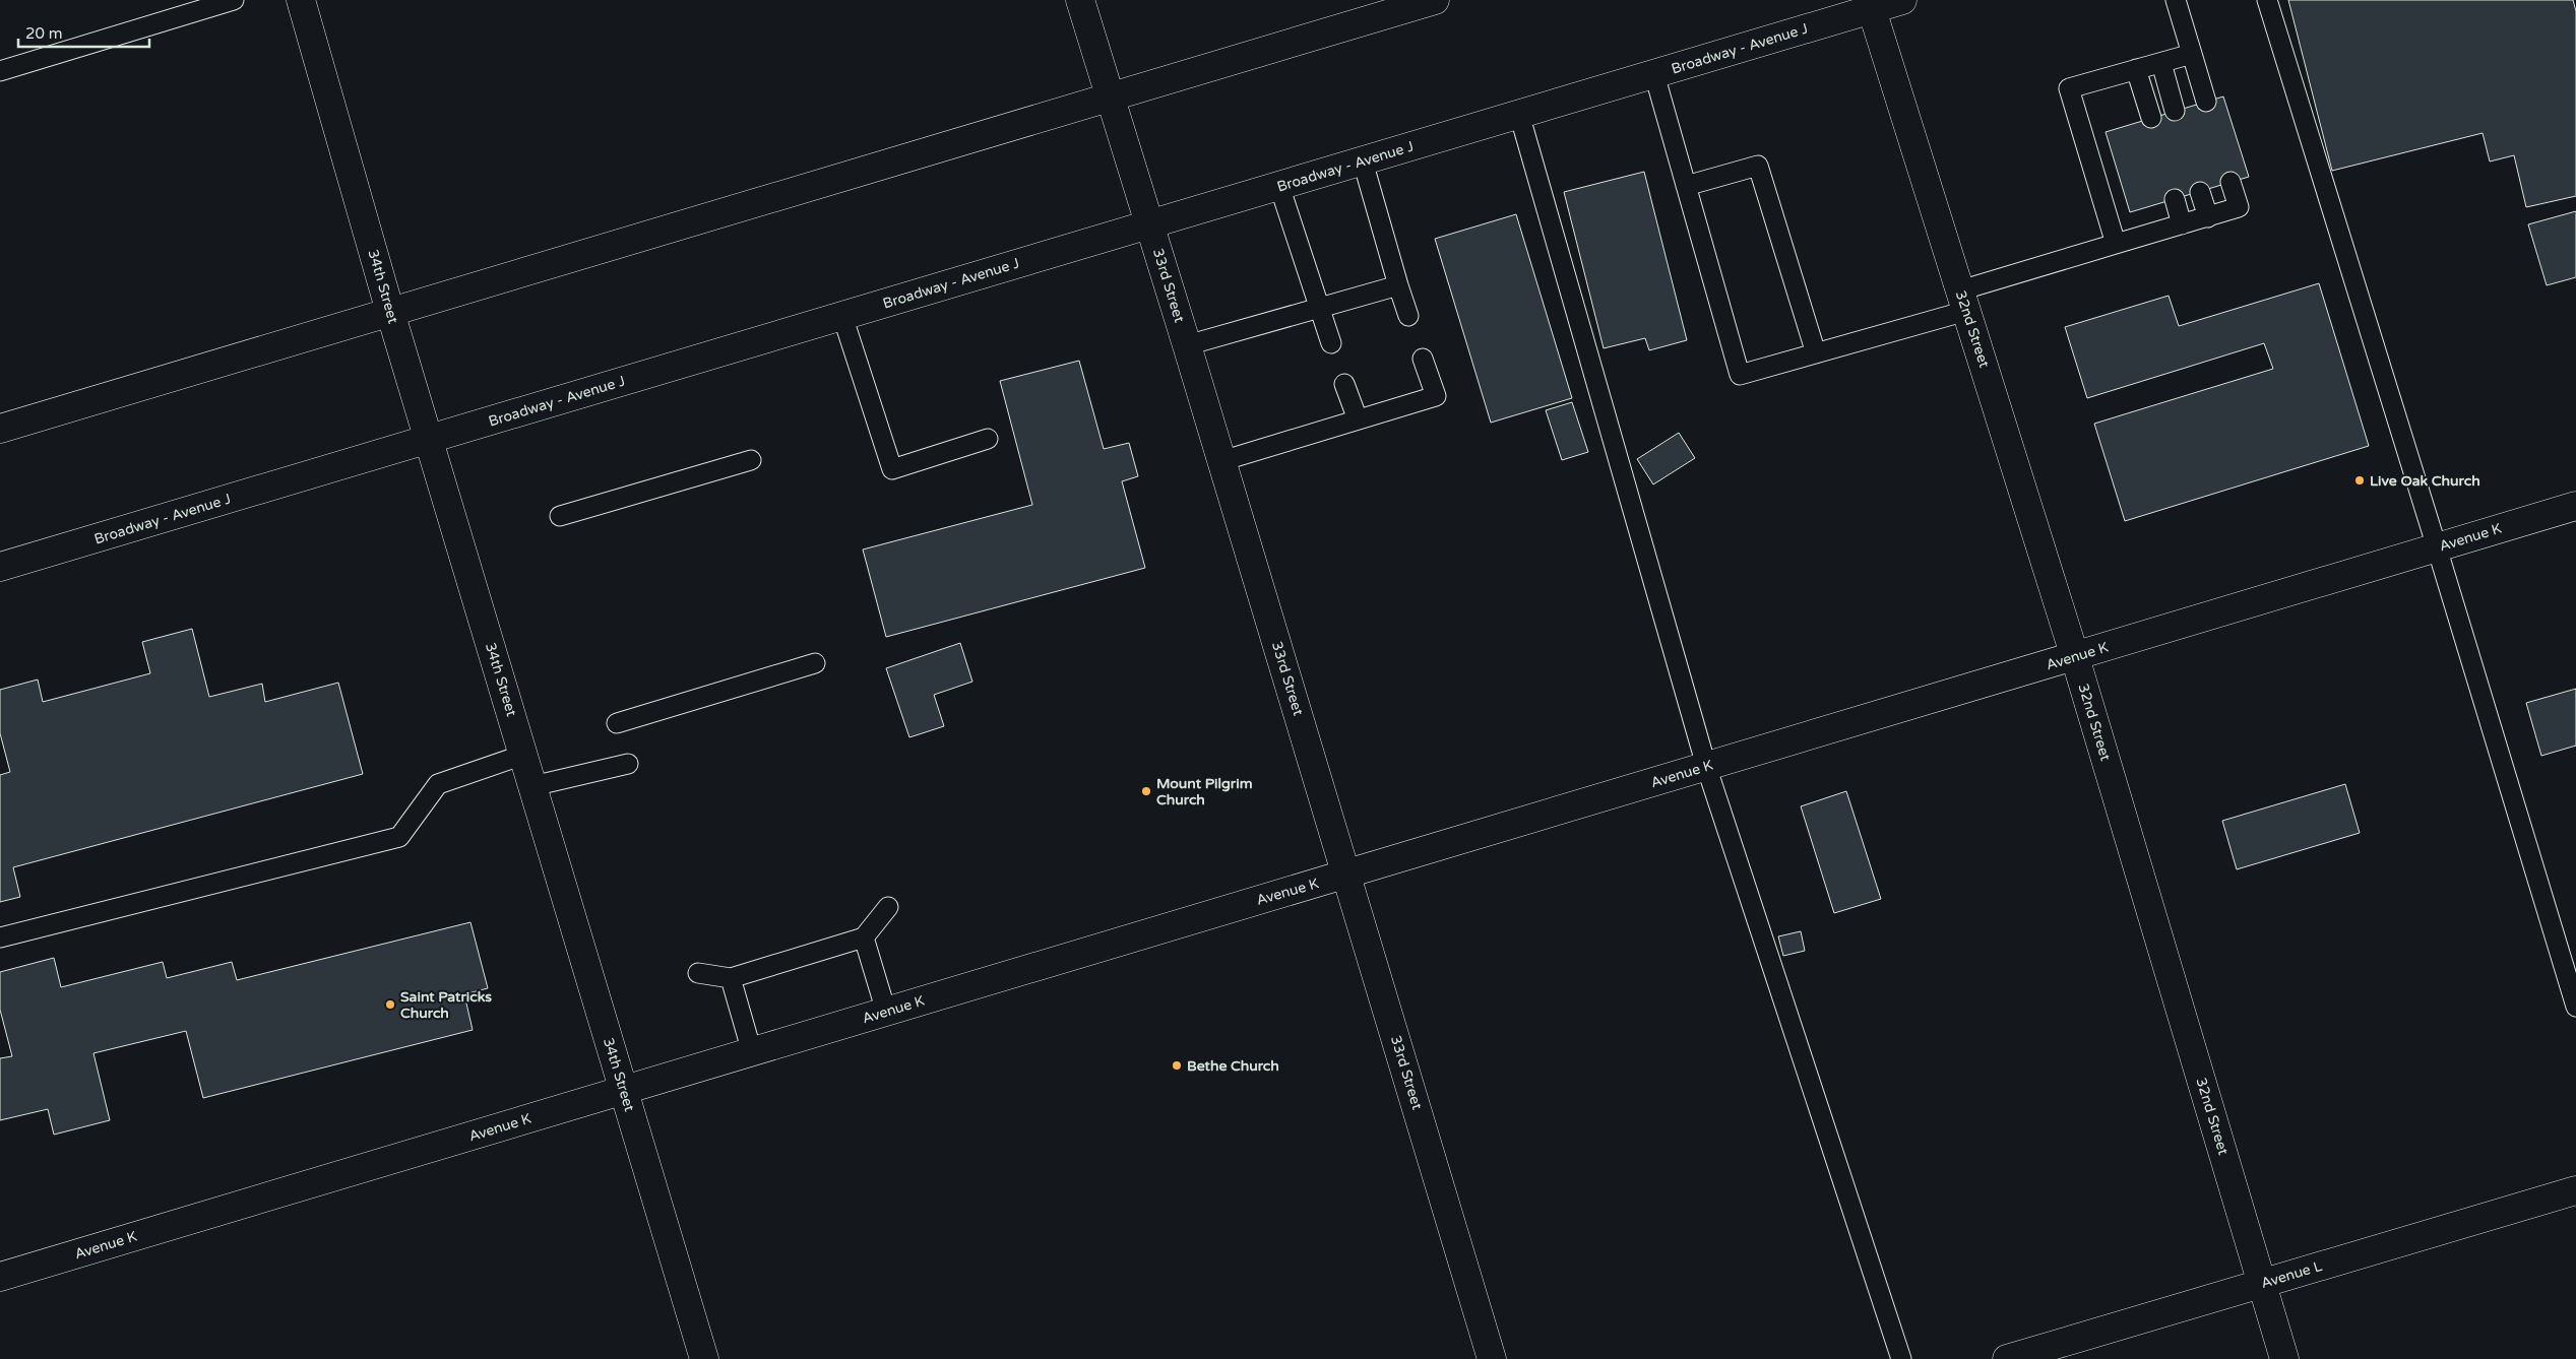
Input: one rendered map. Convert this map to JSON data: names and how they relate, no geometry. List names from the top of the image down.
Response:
{
  "streets": {
    "street": [
      "Broadway - Avenue J",
      "33rd Street",
      "34th Street",
      "32nd Street",
      "Avenue K",
      "Avenue L"
    ]
  },
  "crossings": [
    ["Broadway - Avenue J", "33rd Street"],
    ["Broadway - Avenue J", "34th Street"],
    ["Broadway - Avenue J", "32nd Street"],
    ["33rd Street", "Avenue K"],
    ["34th Street", "Avenue K"],
    ["32nd Street", "Avenue K"],
    ["32nd Street", "Avenue L"]
  ],
  "places": [
    "Live Oak Church",
    "Mount Pilgrim Church",
    "Saint Patricks Church",
    "Bethe Church"
  ],
  "scale_bar": "20 m"
}
